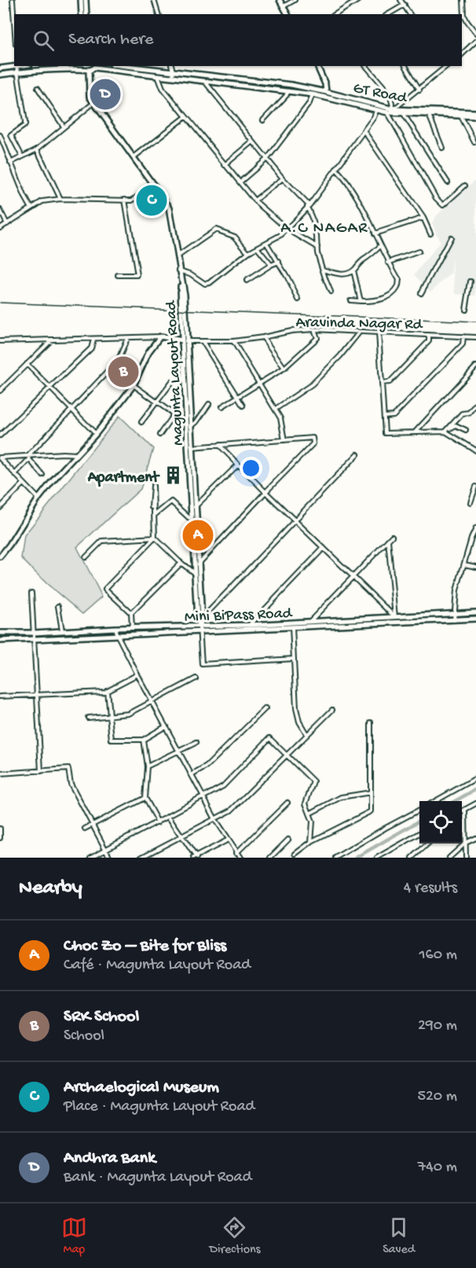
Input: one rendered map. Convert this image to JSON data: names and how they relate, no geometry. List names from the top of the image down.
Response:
{
  "streets": {
    "main road": ["GT Road", "Magunta Layout Road", "Mini BiPass Road"],
    "street": ["Aravinda Nagar Rd"]
  },
  "crossings": [
    ["Aravinda Nagar Rd", "Magunta Layout Road"],
    ["Magunta Layout Road", "Mini BiPass Road"]
  ],
  "districts": ["A.C NAGAR"],
  "places": {
    "building": ["Apartment"]
  },
  "page": {
    "search": "Search here",
    "pins": [
      "D",
      "C",
      "B",
      "A"
    ],
    "heading": ["Nearby", "4 results"],
    "list": [
      {
        "mark": "A",
        "name": "Choc Zo – Bite for Bliss",
        "note": "Café · Magunta Layout Road",
        "value": "160 m"
      },
      {
        "mark": "B",
        "name": "SRK School",
        "note": "School",
        "value": "290 m"
      },
      {
        "mark": "C",
        "name": "Archaelogical Museum",
        "note": "Place · Magunta Layout Road",
        "value": "520 m"
      },
      {
        "mark": "D",
        "name": "Andhra Bank",
        "note": "Bank · Magunta Layout Road",
        "value": "740 m"
      }
    ],
    "nav": ["Map", "Directions", "Saved"]
  }
}
